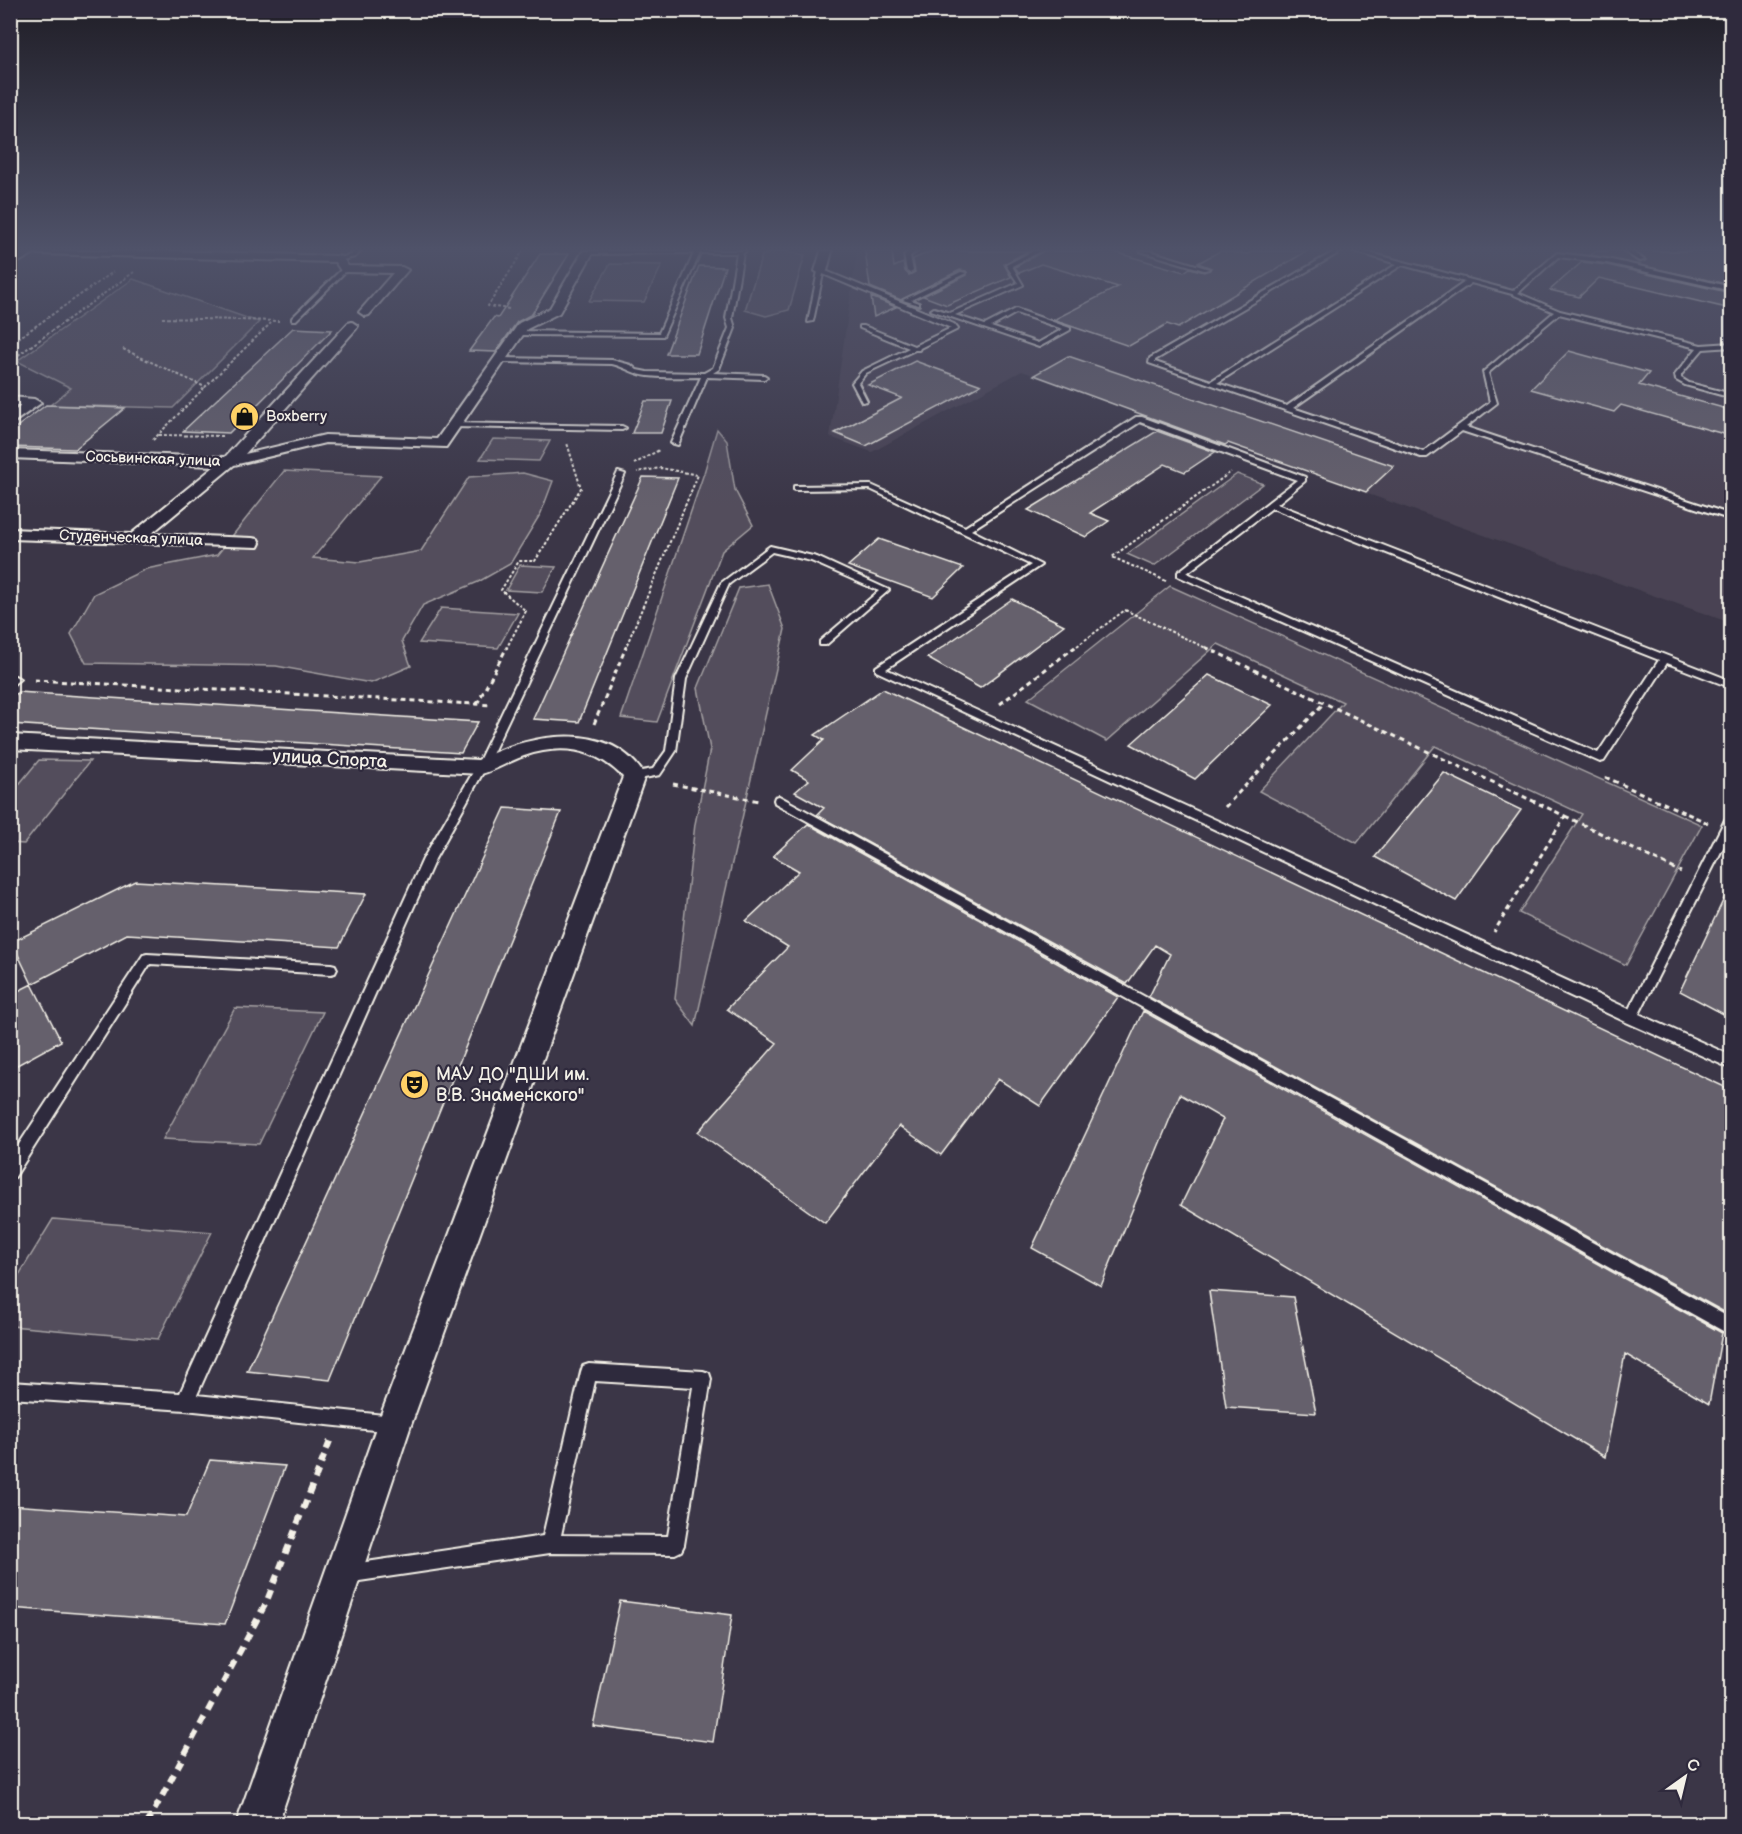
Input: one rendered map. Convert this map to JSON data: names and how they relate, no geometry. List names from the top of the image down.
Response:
{
  "streets": {
    "street": ["Сосьвинская улица", "Студенческая улица", "улица Спорта"]
  },
  "places": {
    "shop": ["Boxberry"],
    "theatre": ["МАУ ДО \"ДШИ им. В.В. Знаменского\""]
  },
  "north": "top right"
}
